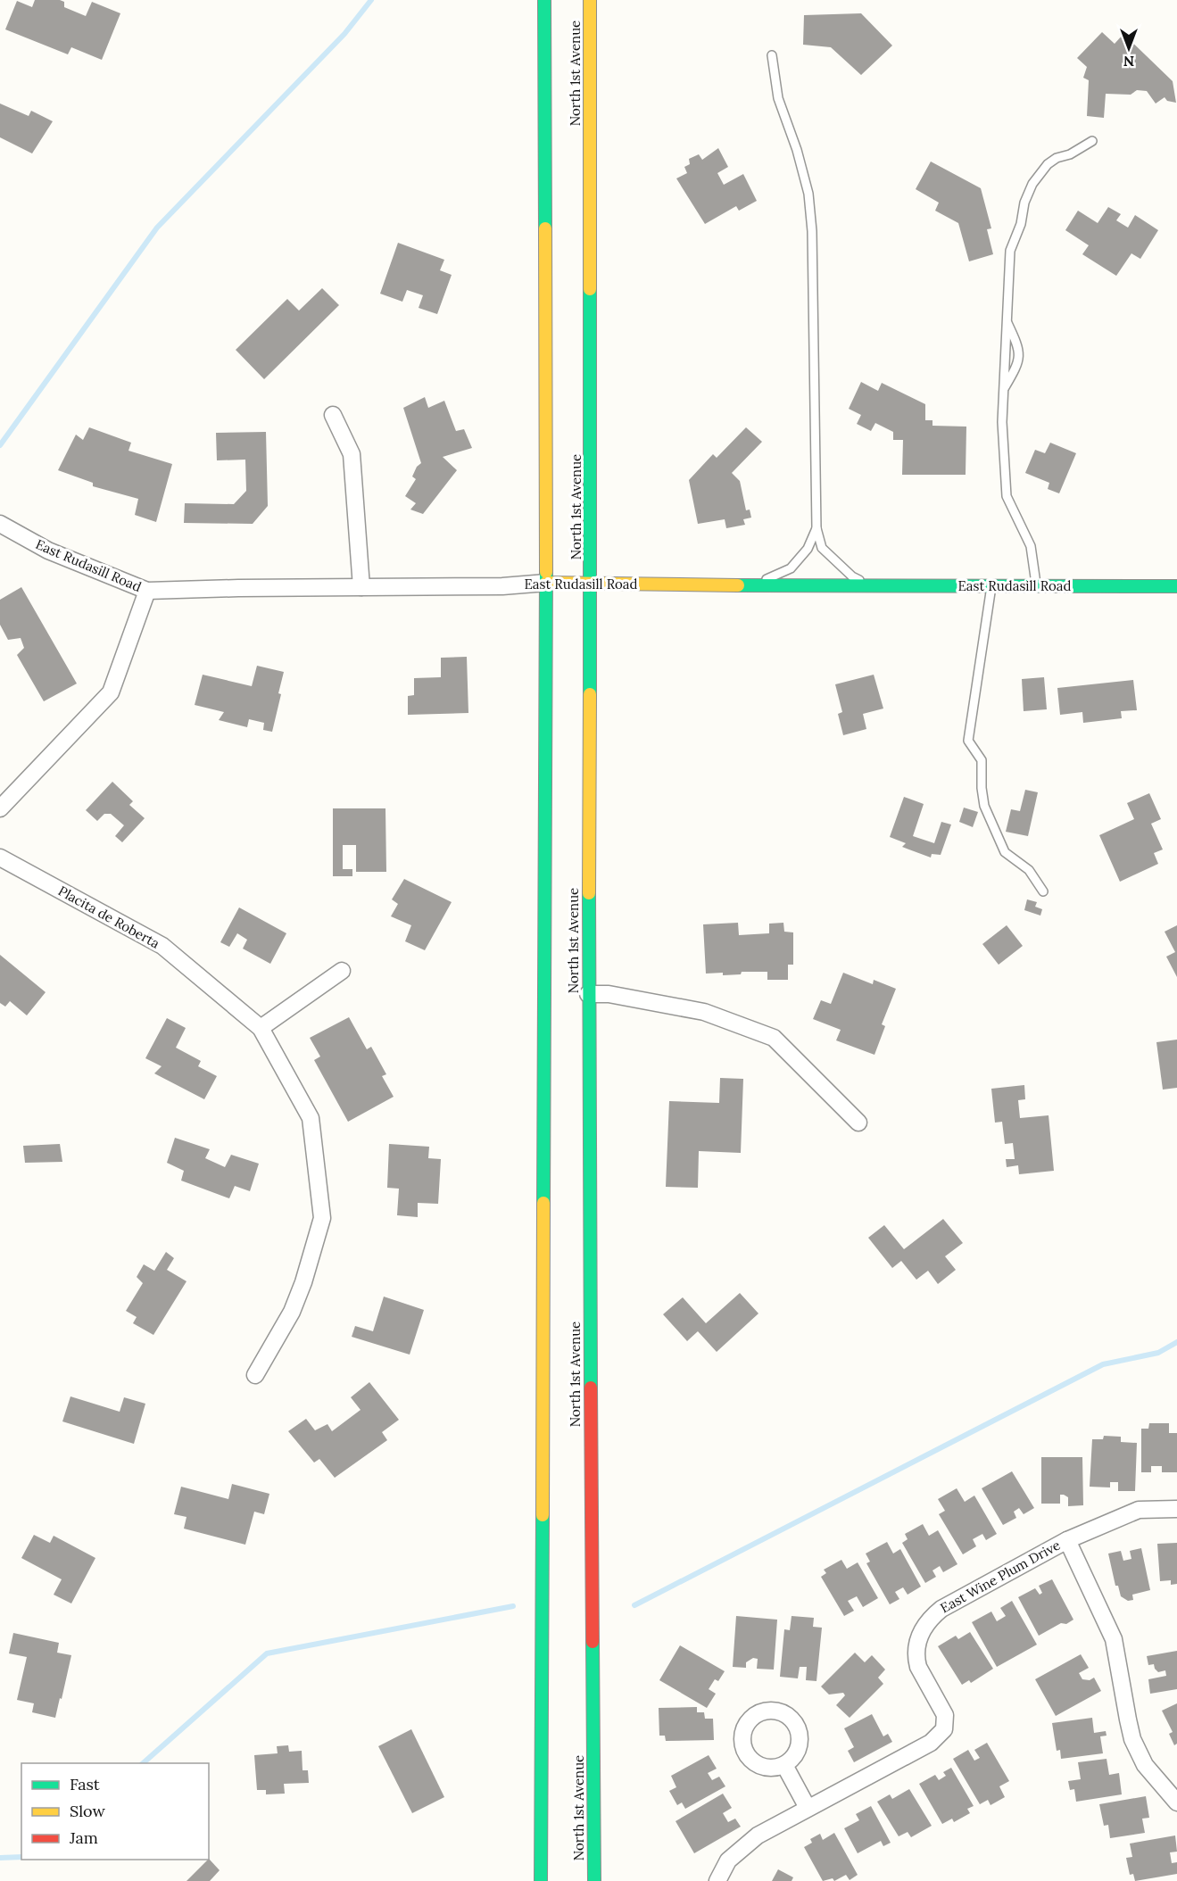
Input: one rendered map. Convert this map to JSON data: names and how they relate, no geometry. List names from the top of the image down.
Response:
{
  "streets": {
    "main road": ["North 1st Avenue", "East Rudasill Road"],
    "street": ["Placita de Roberta", "East Wine Plum Drive"]
  },
  "crossings": [
    ["North 1st Avenue", "East Rudasill Road"]
  ],
  "legend": ["Fast", "Slow", "Jam"],
  "north": "bottom"
}
